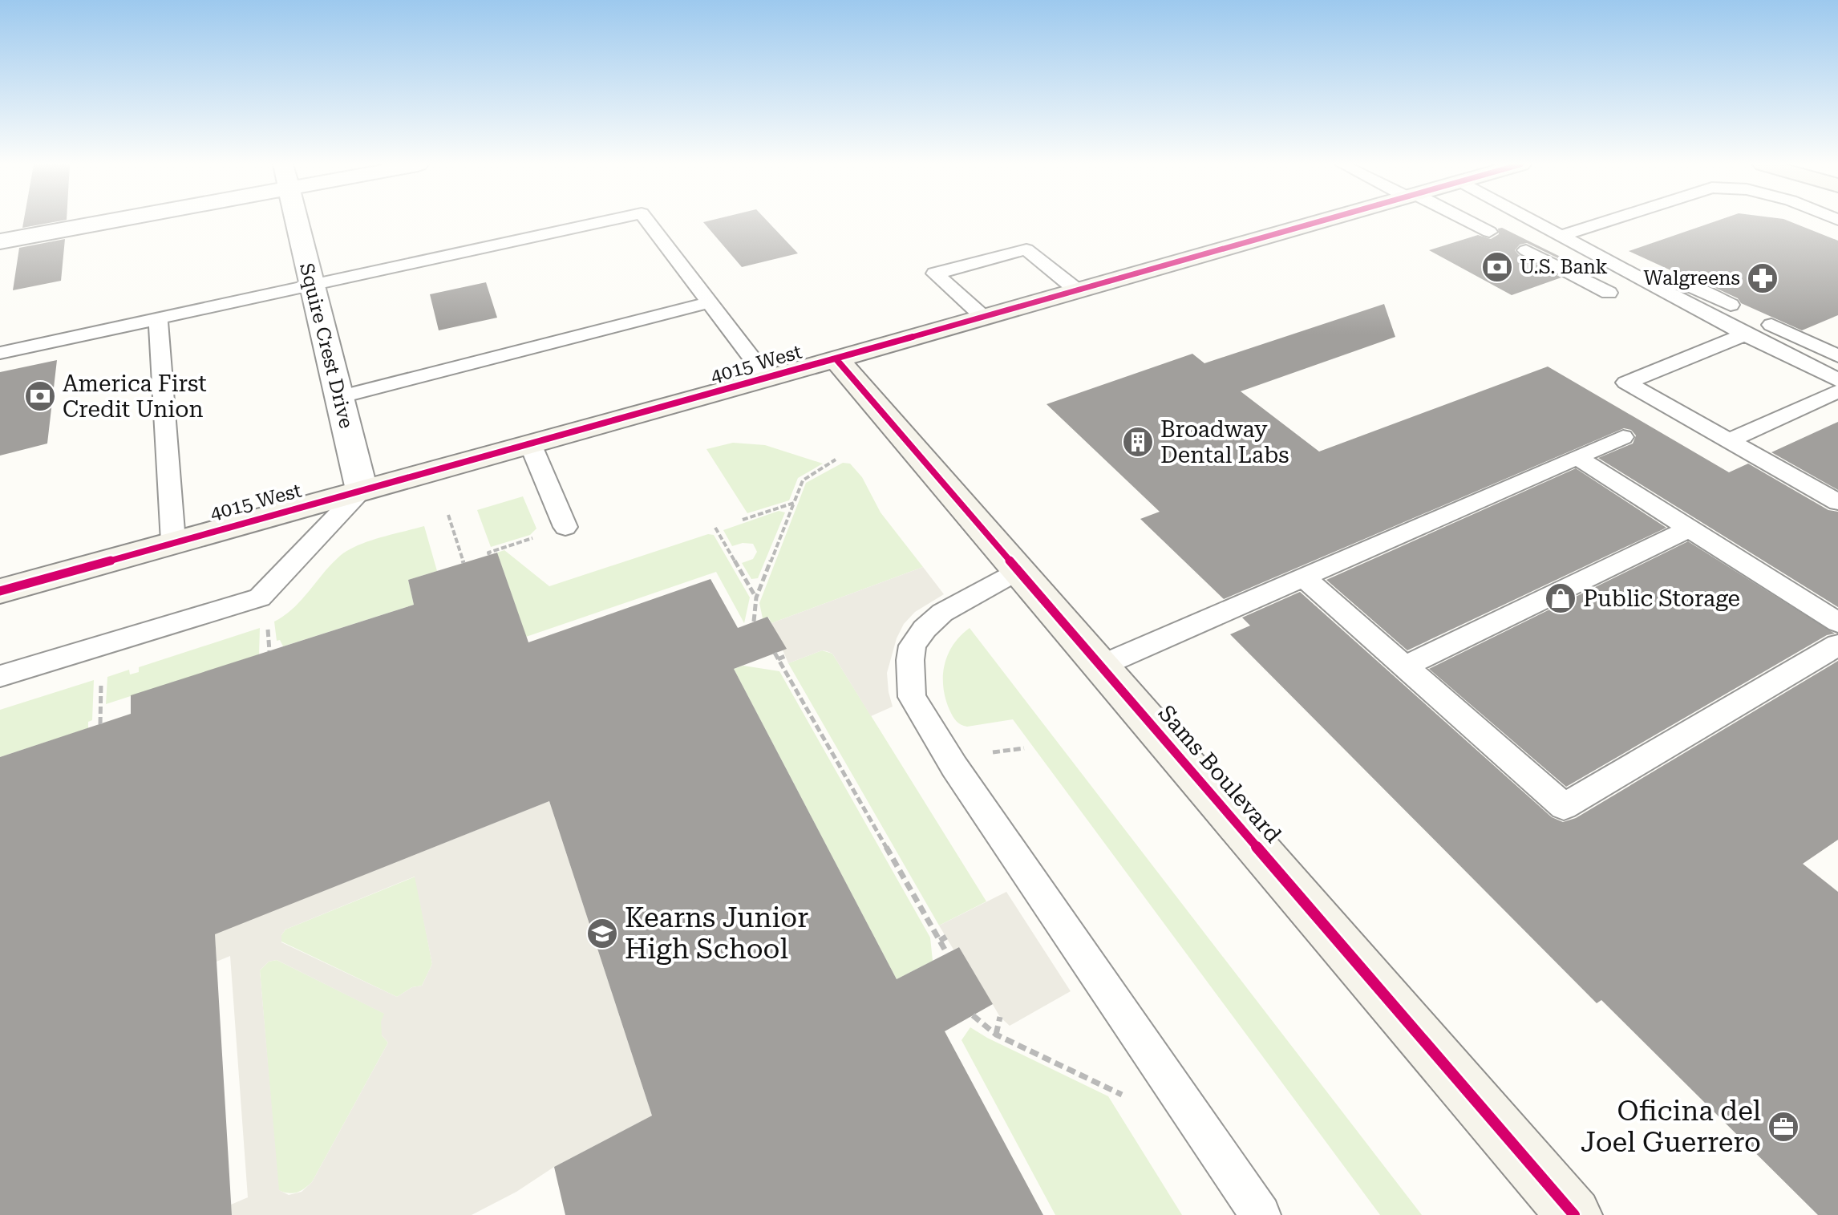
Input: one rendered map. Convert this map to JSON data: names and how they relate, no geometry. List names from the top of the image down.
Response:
{
  "streets": {
    "street": ["Squire Crest Drive", "4015 West", "Sams Boulevard"]
  },
  "crossings": [
    ["Squire Crest Drive", "4015 West"],
    ["4015 West", "Sams Boulevard"]
  ],
  "places": {
    "bank": ["U.S. Bank", "America First Credit Union"],
    "pharmacy": ["Walgreens"],
    "building": ["Broadway Dental Labs"],
    "shop": ["Public Storage"],
    "school or university": ["Kearns Junior High School"],
    "office": ["Oficina del Joel Guerrero"]
  }
}
